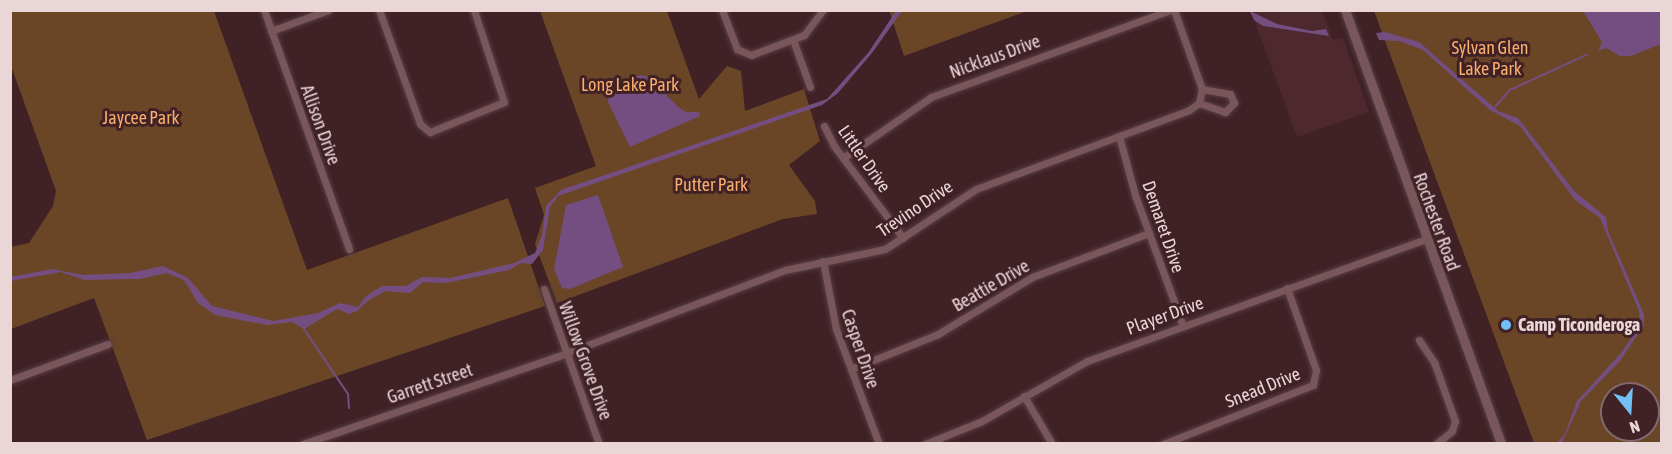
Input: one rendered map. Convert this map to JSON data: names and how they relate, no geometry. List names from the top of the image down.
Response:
{
  "streets": {
    "main road": ["Rochester Road"],
    "street": [
      "Nicklaus Drive",
      "Allison Drive",
      "Littler Drive",
      "Trevino Drive",
      "Demaret Drive",
      "Beattie Drive",
      "Player Drive",
      "Casper Drive",
      "Willow Grove Drive",
      "Garrett Street",
      "Snead Drive"
    ]
  },
  "crossings": [
    ["Nicklaus Drive", "Littler Drive"],
    ["Littler Drive", "Trevino Drive"],
    ["Trevino Drive", "Demaret Drive"],
    ["Trevino Drive", "Casper Drive"],
    ["Trevino Drive", "Willow Grove Drive"],
    ["Trevino Drive", "Garrett Street"],
    ["Rochester Road", "Player Drive"],
    ["Demaret Drive", "Beattie Drive"],
    ["Demaret Drive", "Player Drive"],
    ["Beattie Drive", "Casper Drive"],
    ["Player Drive", "Snead Drive"],
    ["Willow Grove Drive", "Garrett Street"]
  ],
  "parks": [
    "Sylvan Glen Lake Park",
    "Long Lake Park",
    "Jaycee Park",
    "Putter Park"
  ],
  "places": ["Camp Ticonderoga"],
  "north": "bottom"
}
